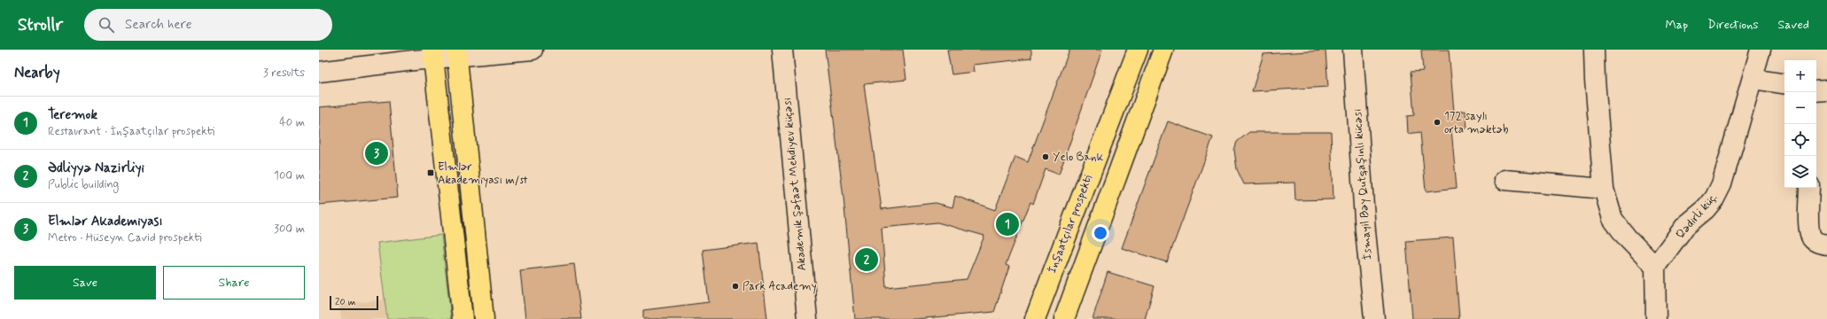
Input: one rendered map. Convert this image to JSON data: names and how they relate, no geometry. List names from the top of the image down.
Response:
{
  "streets": {
    "main road": ["İnşaatçılar prospekti"],
    "street": ["Akademik Şəfaət Mehdiyev küçəsi", "İsmayil Bəy Qutqaşınlı kücəsi", "Qədirli küç."]
  },
  "places": {
    "other": ["172 saylı orta məktəb", "Yelo Bank", "Park Academy"],
    "transit": ["Elmlər Akademiyası m/st"]
  },
  "scale_bar": "20 m",
  "page": {
    "header": "Strollr",
    "search": "Search here",
    "nav": ["Map", "Directions", "Saved"],
    "heading": ["Nearby", "3 results"],
    "map_buttons": ["+", "−"],
    "list": [
      {
        "mark": "1",
        "name": "Teremok",
        "note": "Restaurant · İnşaatçılar prospekti",
        "value": "40 m"
      },
      {
        "mark": "2",
        "name": "Ədliyyə Nazirliyi",
        "note": "Public building",
        "value": "100 m"
      },
      {
        "mark": "3",
        "name": "Elmlər Akademiyası",
        "note": "Metro · Hüseyn Cavid prospekti",
        "value": "300 m"
      }
    ],
    "pins": ["3", "1", "2"],
    "buttons": ["Save", "Share"],
    "scale": "20 m"
  }
}
